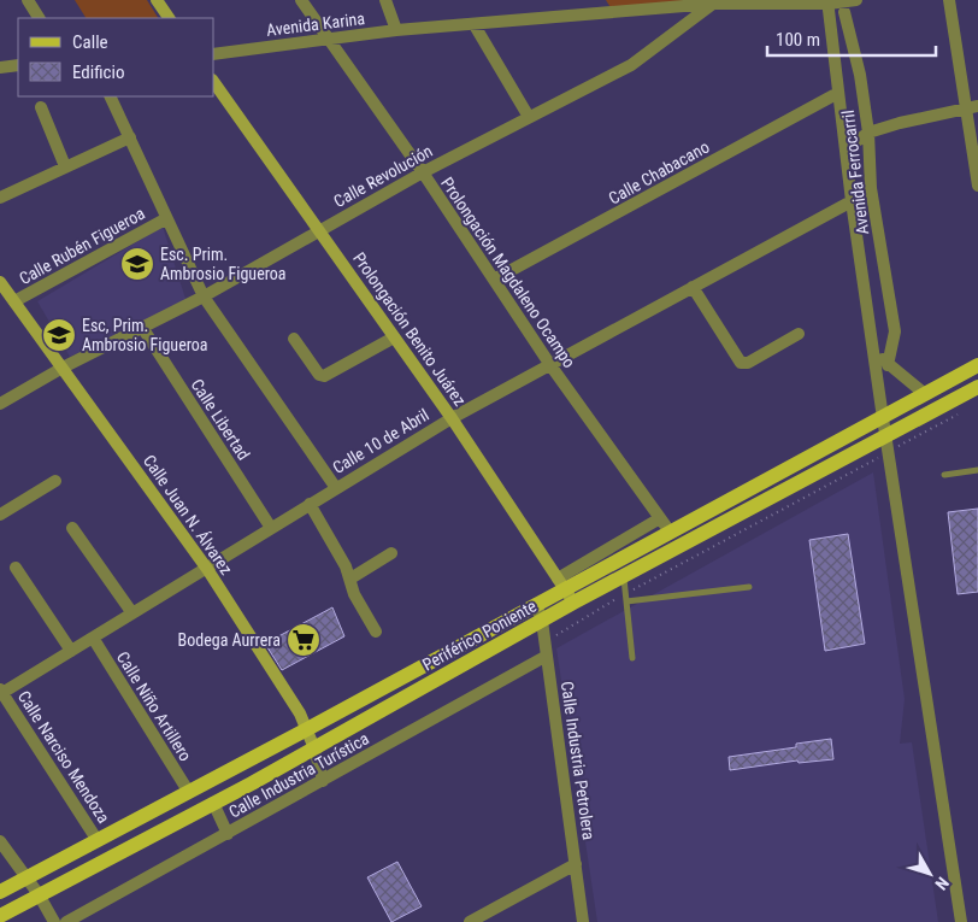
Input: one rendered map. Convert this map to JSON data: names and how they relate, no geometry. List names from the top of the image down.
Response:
{
  "streets": {
    "main road": ["Periférico Poniente"],
    "street": [
      "Avenida Karina",
      "Calle Chabacano",
      "Avenida Ferrocarril",
      "Calle Revolución",
      "Calle Rubén Figueroa",
      "Prolongación Magdaleno Ocampo",
      "Prolongación Benito Juárez",
      "Calle Libertad",
      "Calle 10 de Abril",
      "Calle Juan N. Álvarez",
      "Calle Niño Artillero",
      "Calle Narciso Mendoza",
      "Calle Industria Petrolera",
      "Calle Industria Turística"
    ]
  },
  "crossings": [
    ["Avenida Karina", "Avenida Ferrocarril"],
    ["Avenida Karina", "Calle Revolución"],
    ["Avenida Karina", "Prolongación Magdaleno Ocampo"],
    ["Calle Chabacano", "Prolongación Magdaleno Ocampo"],
    ["Calle Revolución", "Prolongación Magdaleno Ocampo"],
    ["Calle Revolución", "Prolongación Benito Juárez"],
    ["Calle Revolución", "Calle Libertad"],
    ["Calle Revolución", "Calle Juan N. Álvarez"],
    ["Calle Rubén Figueroa", "Calle Juan N. Álvarez"],
    ["Prolongación Magdaleno Ocampo", "Calle 10 de Abril"],
    ["Prolongación Magdaleno Ocampo", "Periférico Poniente"],
    ["Prolongación Benito Juárez", "Calle 10 de Abril"],
    ["Prolongación Benito Juárez", "Periférico Poniente"],
    ["Calle Libertad", "Calle 10 de Abril"],
    ["Calle 10 de Abril", "Calle Juan N. Álvarez"],
    ["Calle 10 de Abril", "Calle Niño Artillero"],
    ["Calle 10 de Abril", "Calle Narciso Mendoza"],
    ["Calle Juan N. Álvarez", "Periférico Poniente"],
    ["Calle Juan N. Álvarez", "Calle Industria Turística"],
    ["Periférico Poniente", "Calle Niño Artillero"],
    ["Periférico Poniente", "Calle Narciso Mendoza"],
    ["Periférico Poniente", "Calle Industria Petrolera"],
    ["Calle Industria Petrolera", "Calle Industria Turística"]
  ],
  "places": {
    "school or university": ["Esc. Prim. Ambrosio Figueroa", "Esc, Prim. Ambrosio Figueroa"],
    "supermarket": ["Bodega Aurrera"]
  },
  "legend": ["Calle", "Edificio"],
  "scale_bar": "100 m",
  "north": "bottom right"
}
